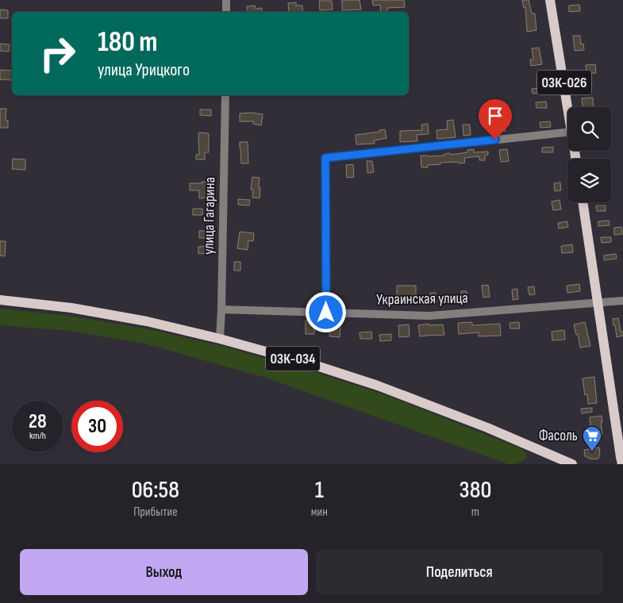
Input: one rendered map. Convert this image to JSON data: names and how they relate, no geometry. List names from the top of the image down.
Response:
{
  "streets": {
    "main road": ["03К-026", "03К-034"],
    "street": ["улица Гагарина", "Украинская улица"]
  },
  "crossings": [
    ["улица Гагарина", "Украинская улица"],
    ["улица Гагарина", "03К-034"]
  ],
  "places": {
    "supermarket": ["Фасоль"]
  },
  "page": {
    "turn": ["180 m", "улица Урицкого"],
    "speed": "28 km/h",
    "limit": "30",
    "eta": [
      "06:58",
      "Прибытие",
      "1",
      "мин",
      "380",
      "m"
    ],
    "buttons": ["Выход", "Поделиться"]
  }
}
